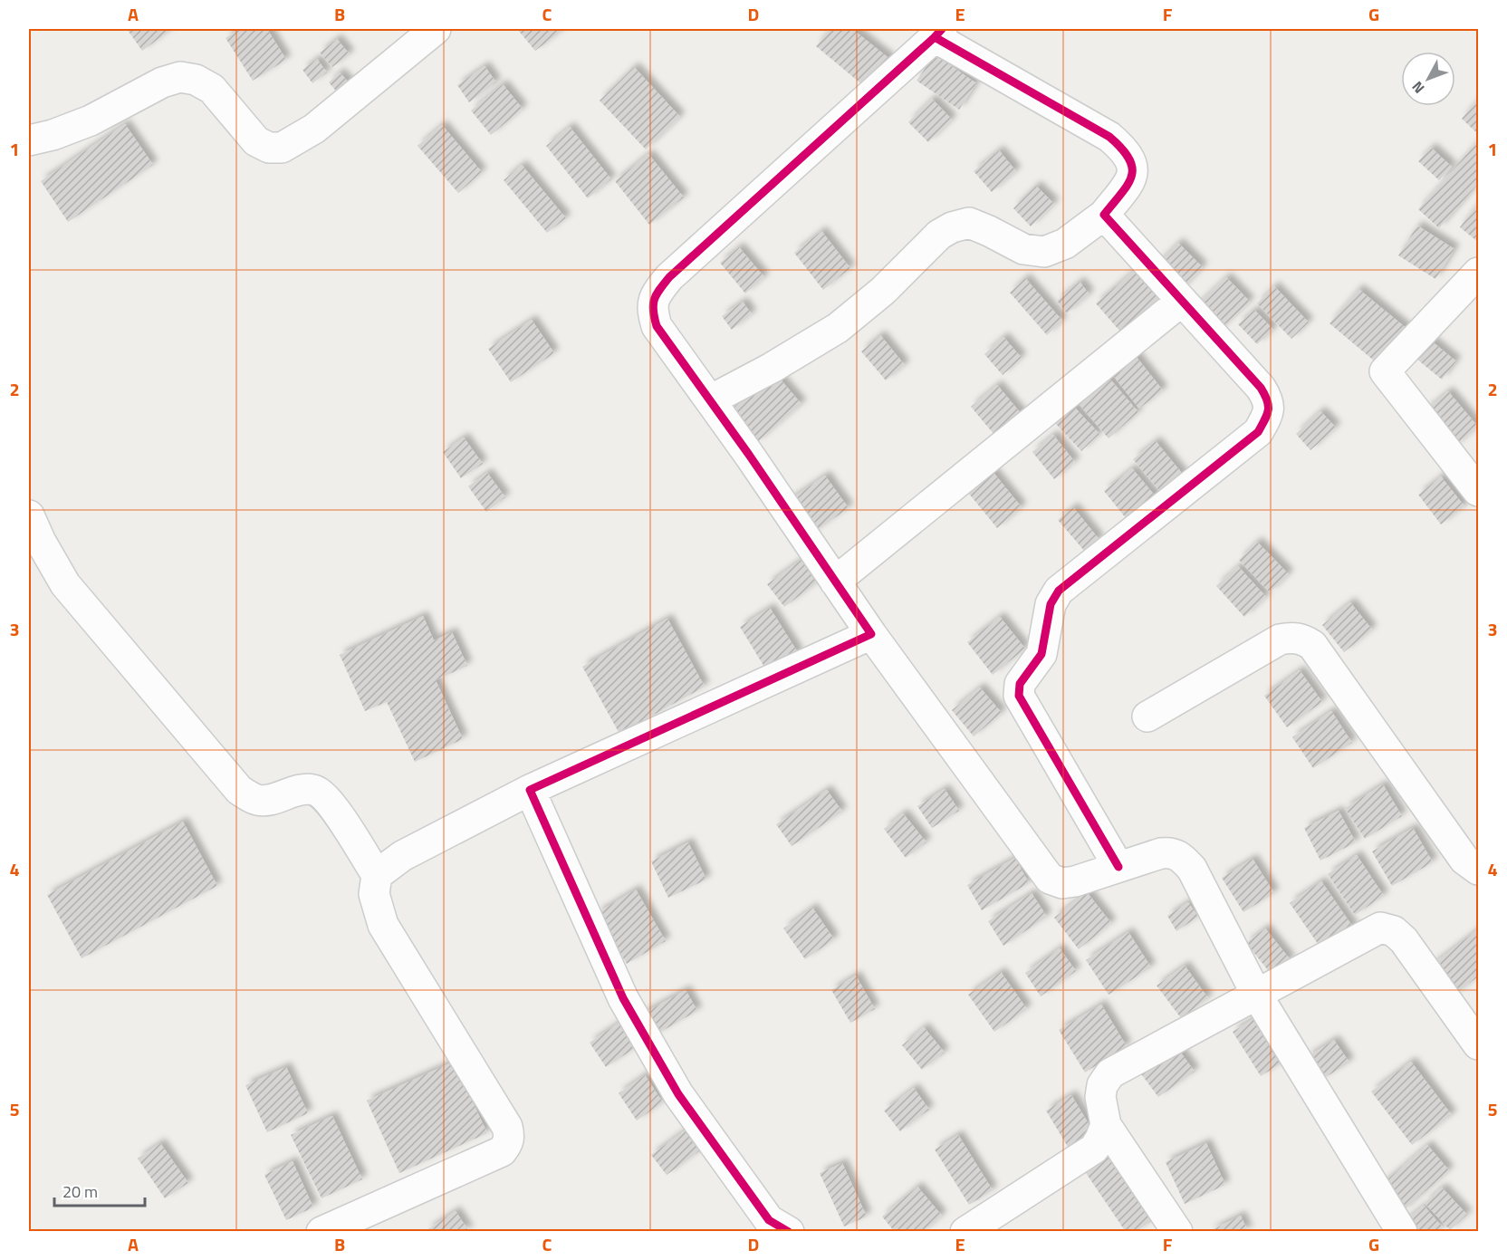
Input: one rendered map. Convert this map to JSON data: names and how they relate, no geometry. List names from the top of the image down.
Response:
{
  "scale_bar": "20 m",
  "north": "bottom left",
  "grid": {
    "columns": [
      "A",
      "B",
      "C",
      "D",
      "E",
      "F",
      "G"
    ],
    "rows": [
      "1",
      "2",
      "3",
      "4",
      "5"
    ]
  }
}
